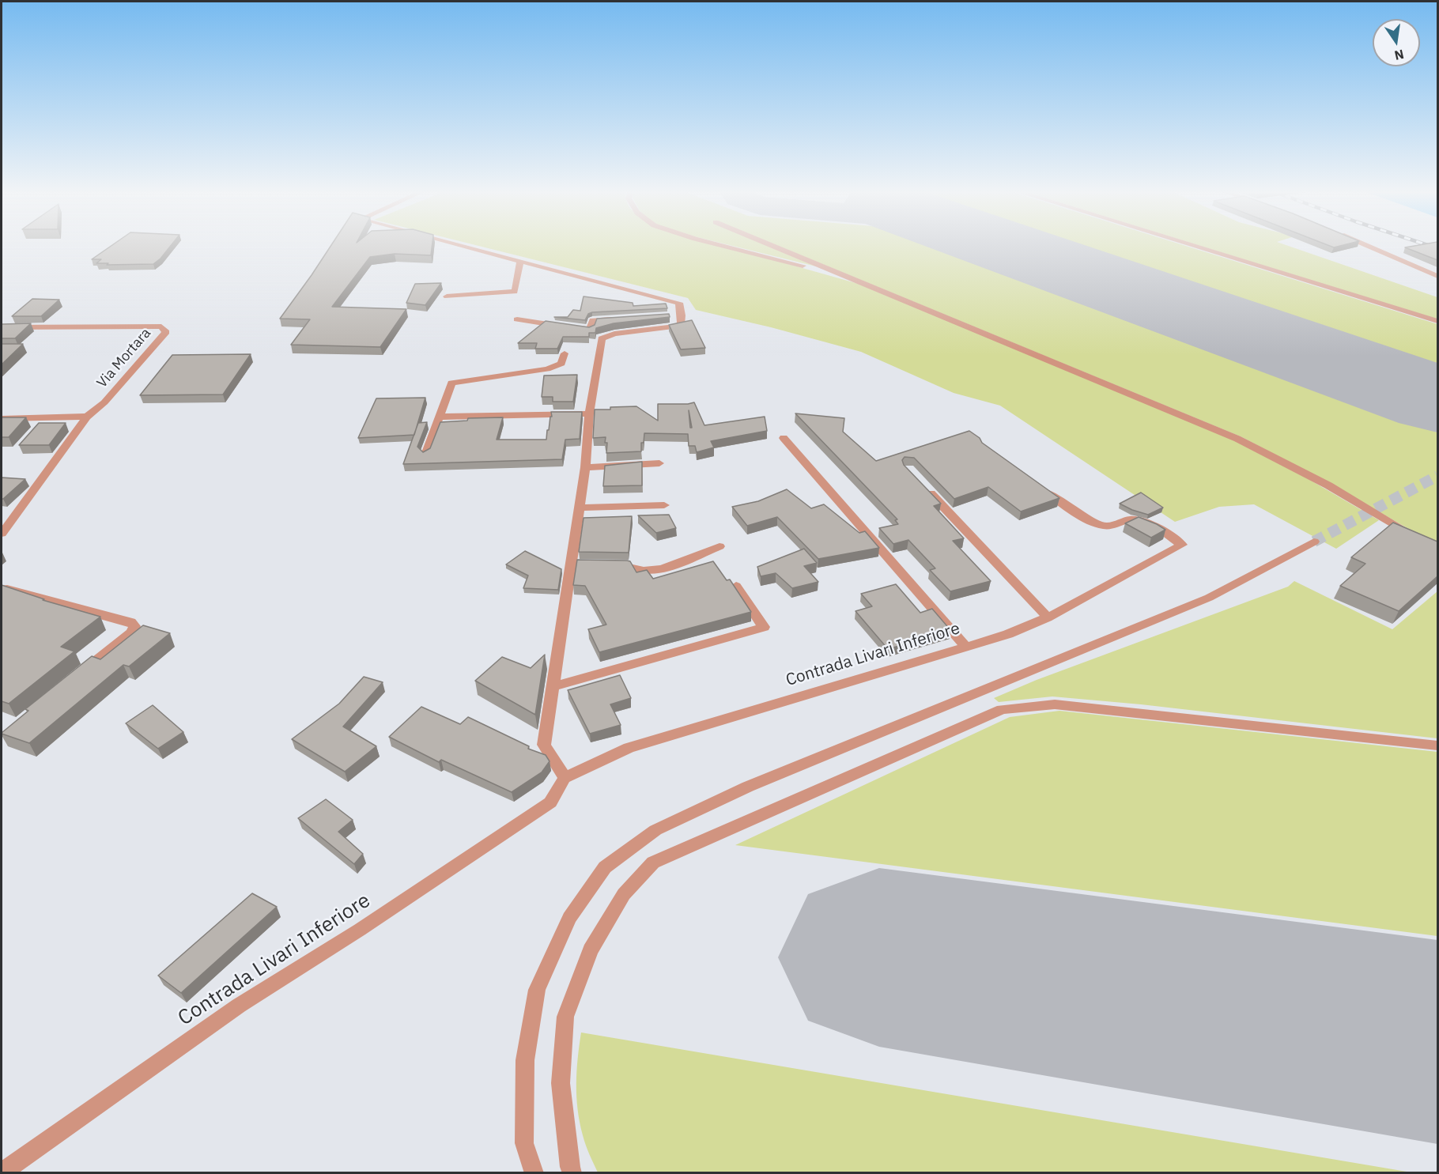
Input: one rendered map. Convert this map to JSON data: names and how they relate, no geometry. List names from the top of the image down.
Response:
{
  "streets": {
    "street": ["Via Mortara", "Contrada Livari Inferiore"]
  },
  "north": "bottom"
}
